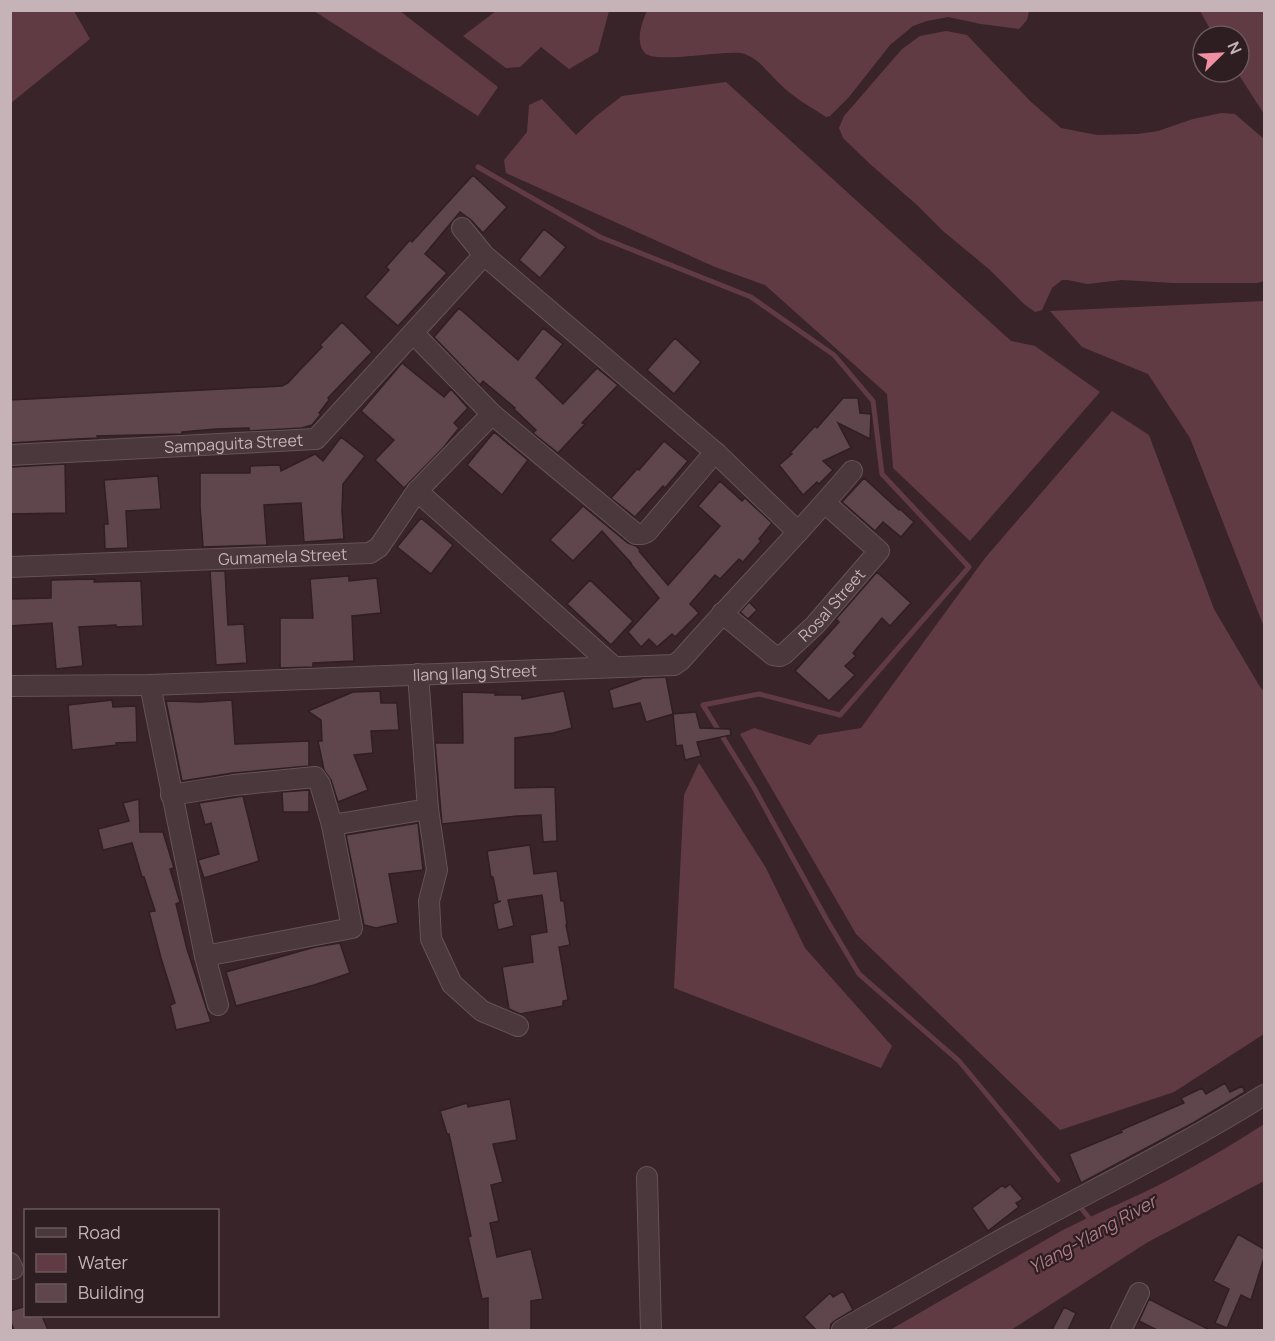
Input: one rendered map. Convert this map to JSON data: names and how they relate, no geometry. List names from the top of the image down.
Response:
{
  "streets": {
    "street": [
      "Sampaguita Street",
      "Gumamela Street",
      "Rosal Street",
      "Ilang Ilang Street"
    ]
  },
  "crossings": [
    ["Rosal Street", "Ilang Ilang Street"]
  ],
  "water": ["Ylang-Ylang River"],
  "legend": ["Road", "Water", "Building"],
  "north": "top right"
}
